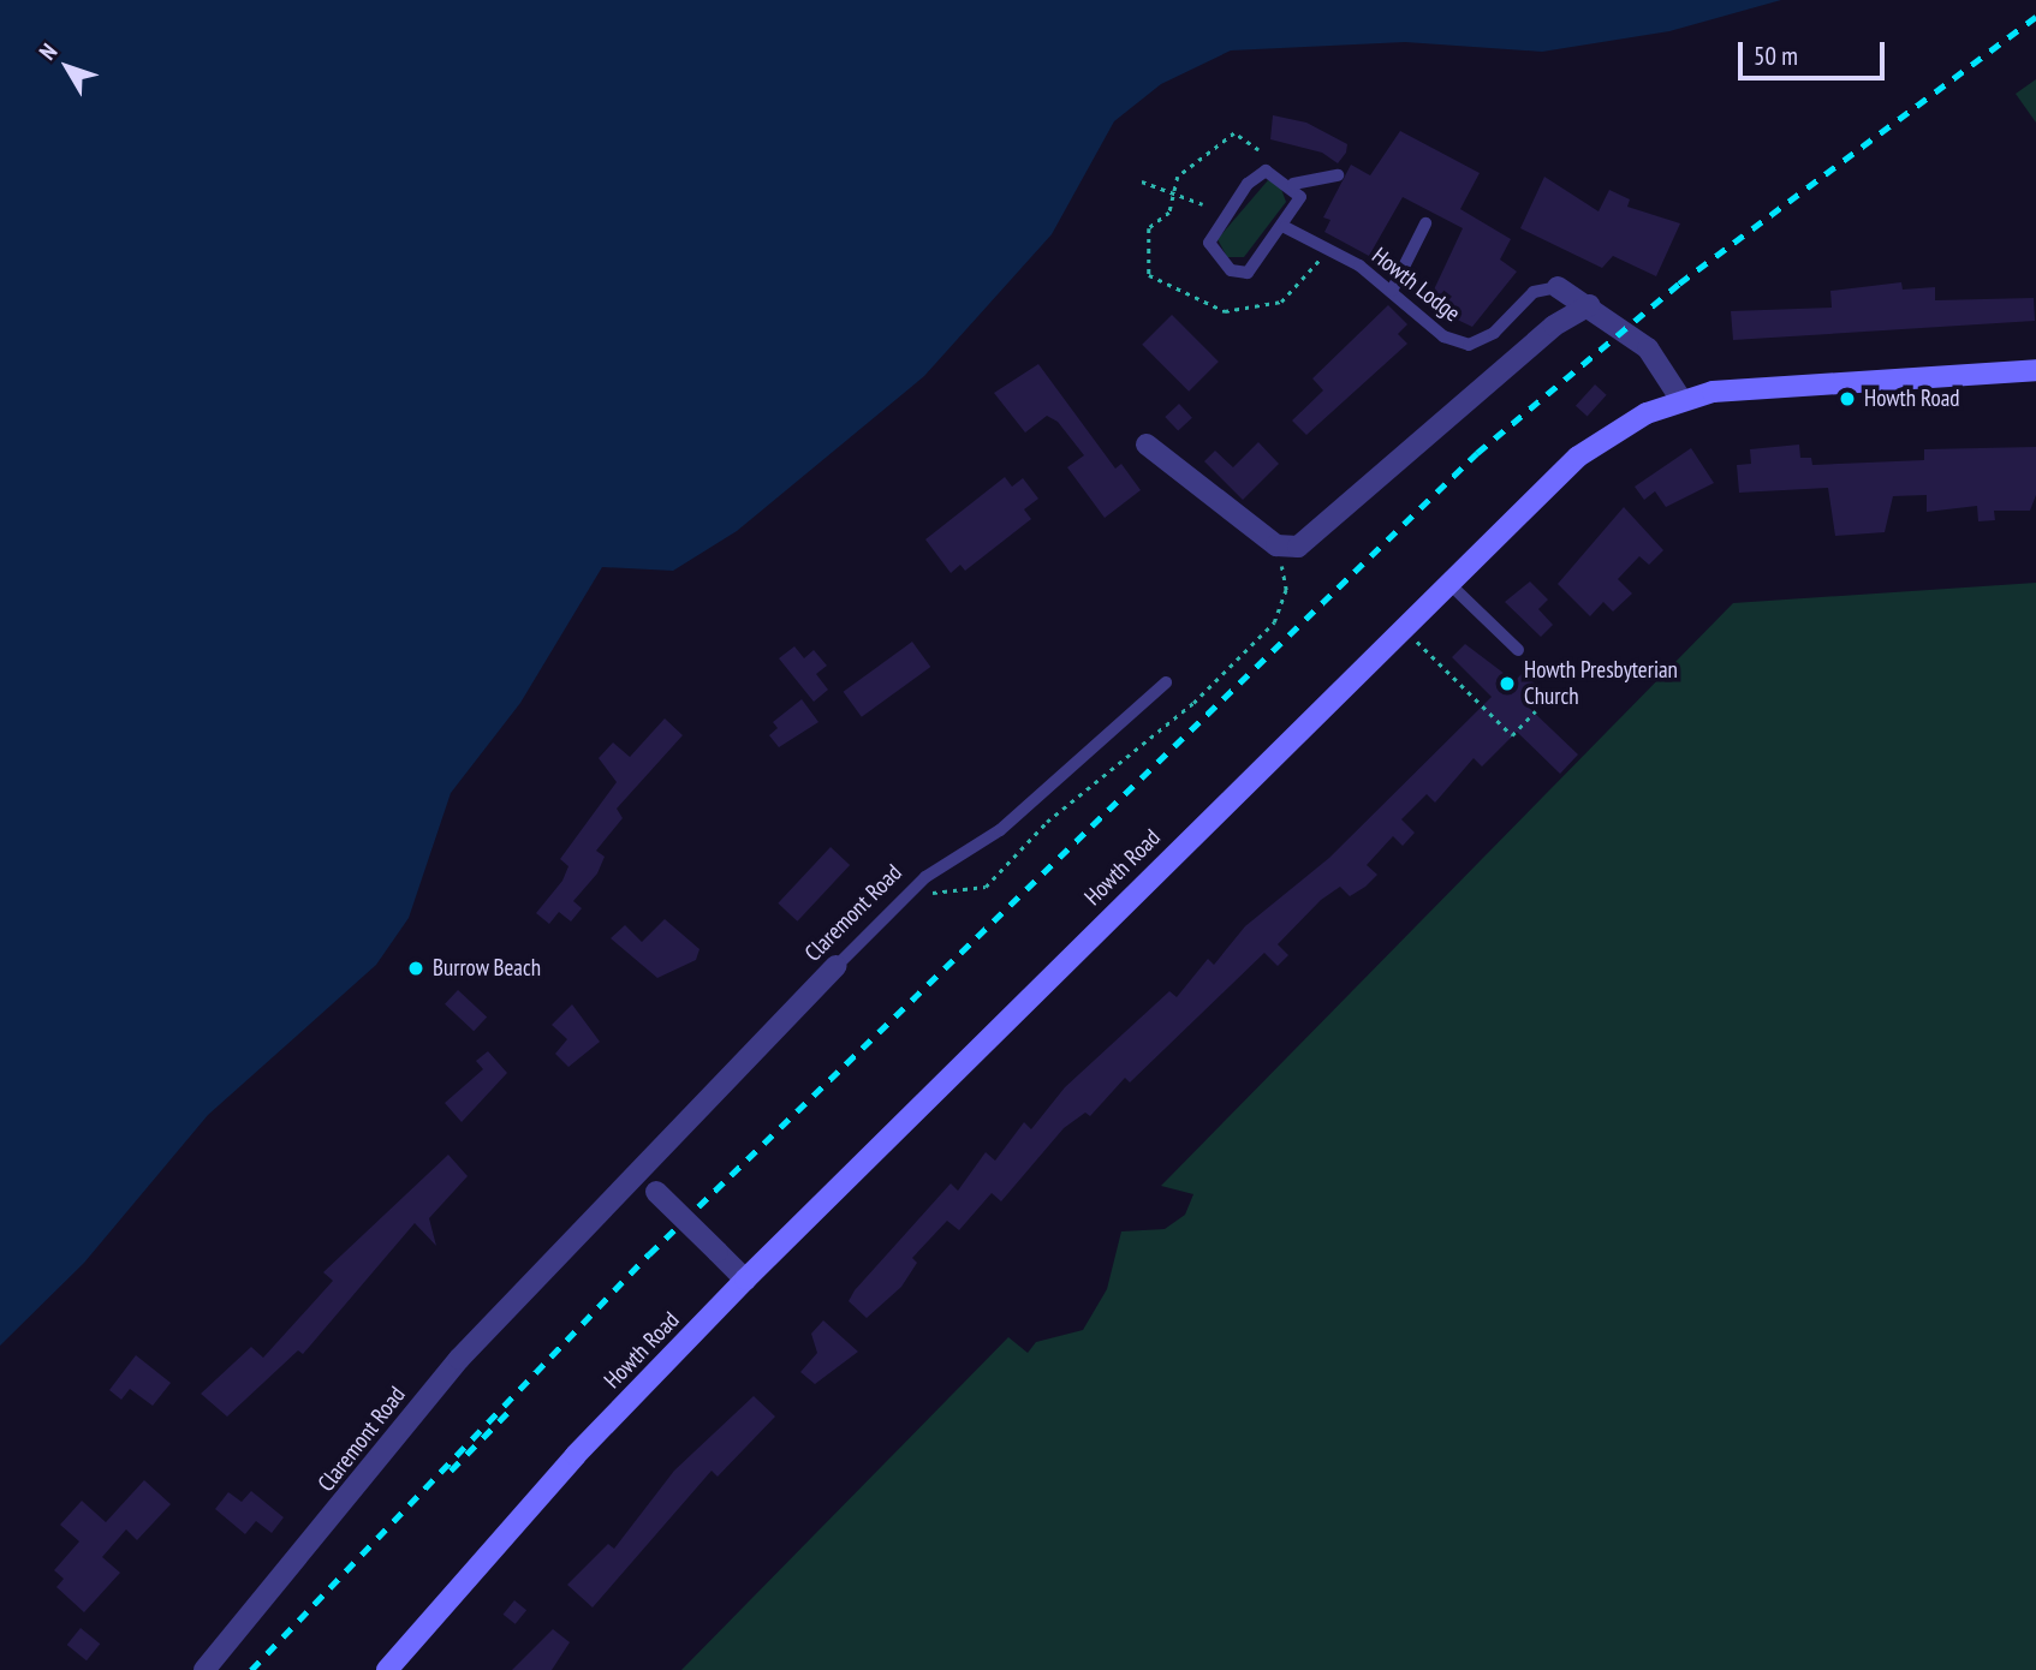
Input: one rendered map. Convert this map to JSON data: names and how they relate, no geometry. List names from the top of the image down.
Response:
{
  "streets": {
    "main road": ["Howth Road"],
    "street": ["Claremont Road"],
    "lane": ["Howth Lodge"]
  },
  "places": ["Howth Road", "Howth Presbyterian Church", "Burrow Beach"],
  "scale_bar": "50 m",
  "north": "top left"
}
